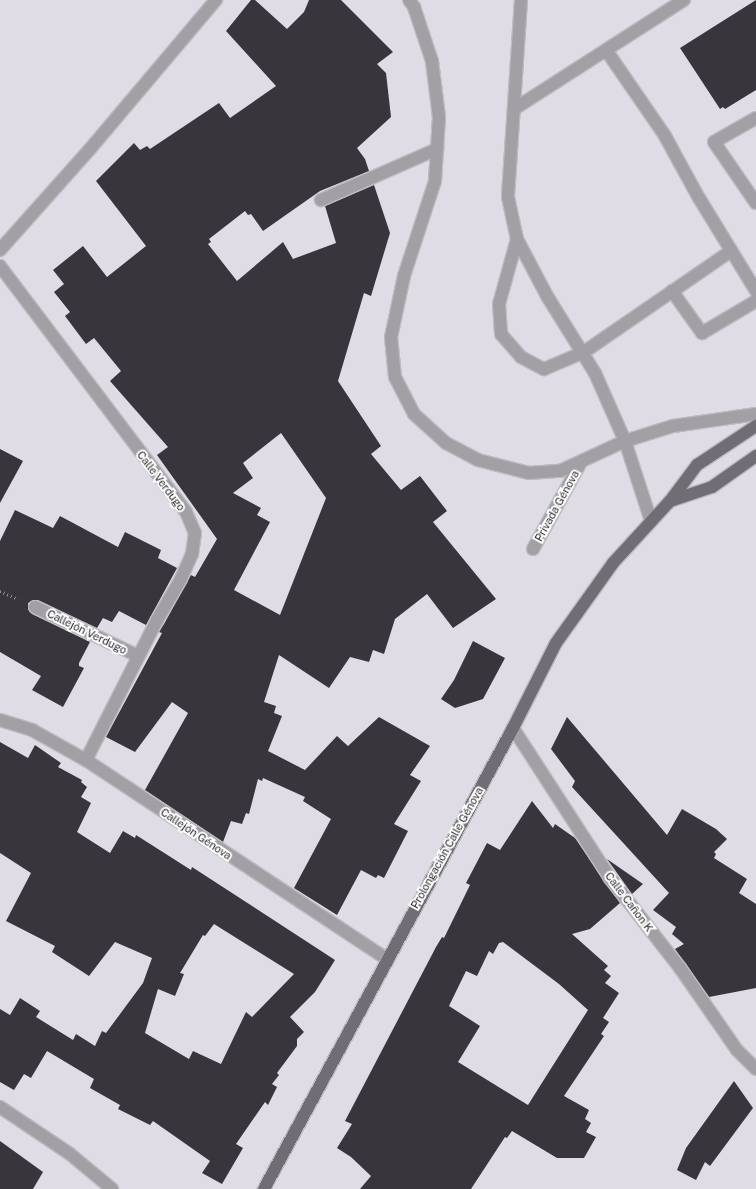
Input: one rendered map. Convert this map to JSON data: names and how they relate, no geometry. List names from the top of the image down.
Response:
{
  "streets": {
    "main road": ["Prolongación Calle Génova"],
    "street": [
      "Calle Verdugo",
      "Privada Génova",
      "Callejón Verdugo",
      "Callejón Génova",
      "Calle Cañon K"
    ]
  },
  "crossings": [
    ["Calle Verdugo", "Callejón Verdugo"],
    ["Calle Verdugo", "Callejón Génova"],
    ["Callejón Génova", "Prolongación Calle Génova"],
    ["Prolongación Calle Génova", "Calle Cañon K"]
  ]
}
